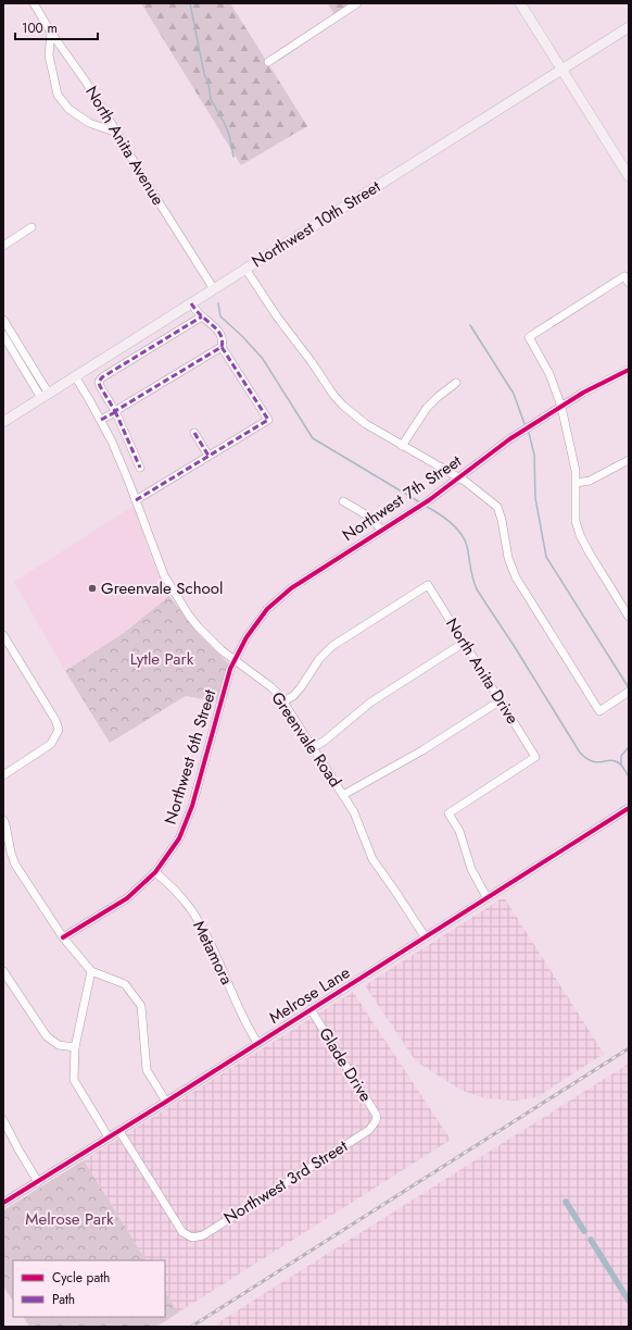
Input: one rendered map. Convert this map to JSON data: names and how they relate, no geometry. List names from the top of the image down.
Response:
{
  "streets": {
    "main road": ["Northwest 10th Street"],
    "street": [
      "North Anita Avenue",
      "Northwest 7th Street",
      "North Anita Drive",
      "Greenvale Road",
      "Northwest 6th Street",
      "Metamora",
      "Melrose Lane",
      "Glade Drive",
      "Northwest 3rd Street"
    ]
  },
  "crossings": [
    ["North Anita Avenue", "Northwest 10th Street"],
    ["Northwest 10th Street", "Greenvale Road"],
    ["Northwest 7th Street", "Greenvale Road"],
    ["Northwest 7th Street", "Northwest 6th Street"],
    ["North Anita Drive", "Greenvale Road"],
    ["North Anita Drive", "Melrose Lane"],
    ["Greenvale Road", "Northwest 6th Street"],
    ["Greenvale Road", "Melrose Lane"],
    ["Northwest 6th Street", "Metamora"],
    ["Metamora", "Melrose Lane"],
    ["Melrose Lane", "Glade Drive"],
    ["Melrose Lane", "Northwest 3rd Street"],
    ["Glade Drive", "Northwest 3rd Street"]
  ],
  "parks": ["Lytle Park", "Melrose Park"],
  "places": ["Greenvale School"],
  "legend": ["Cycle path", "Path"],
  "scale_bar": "100 m"
}
